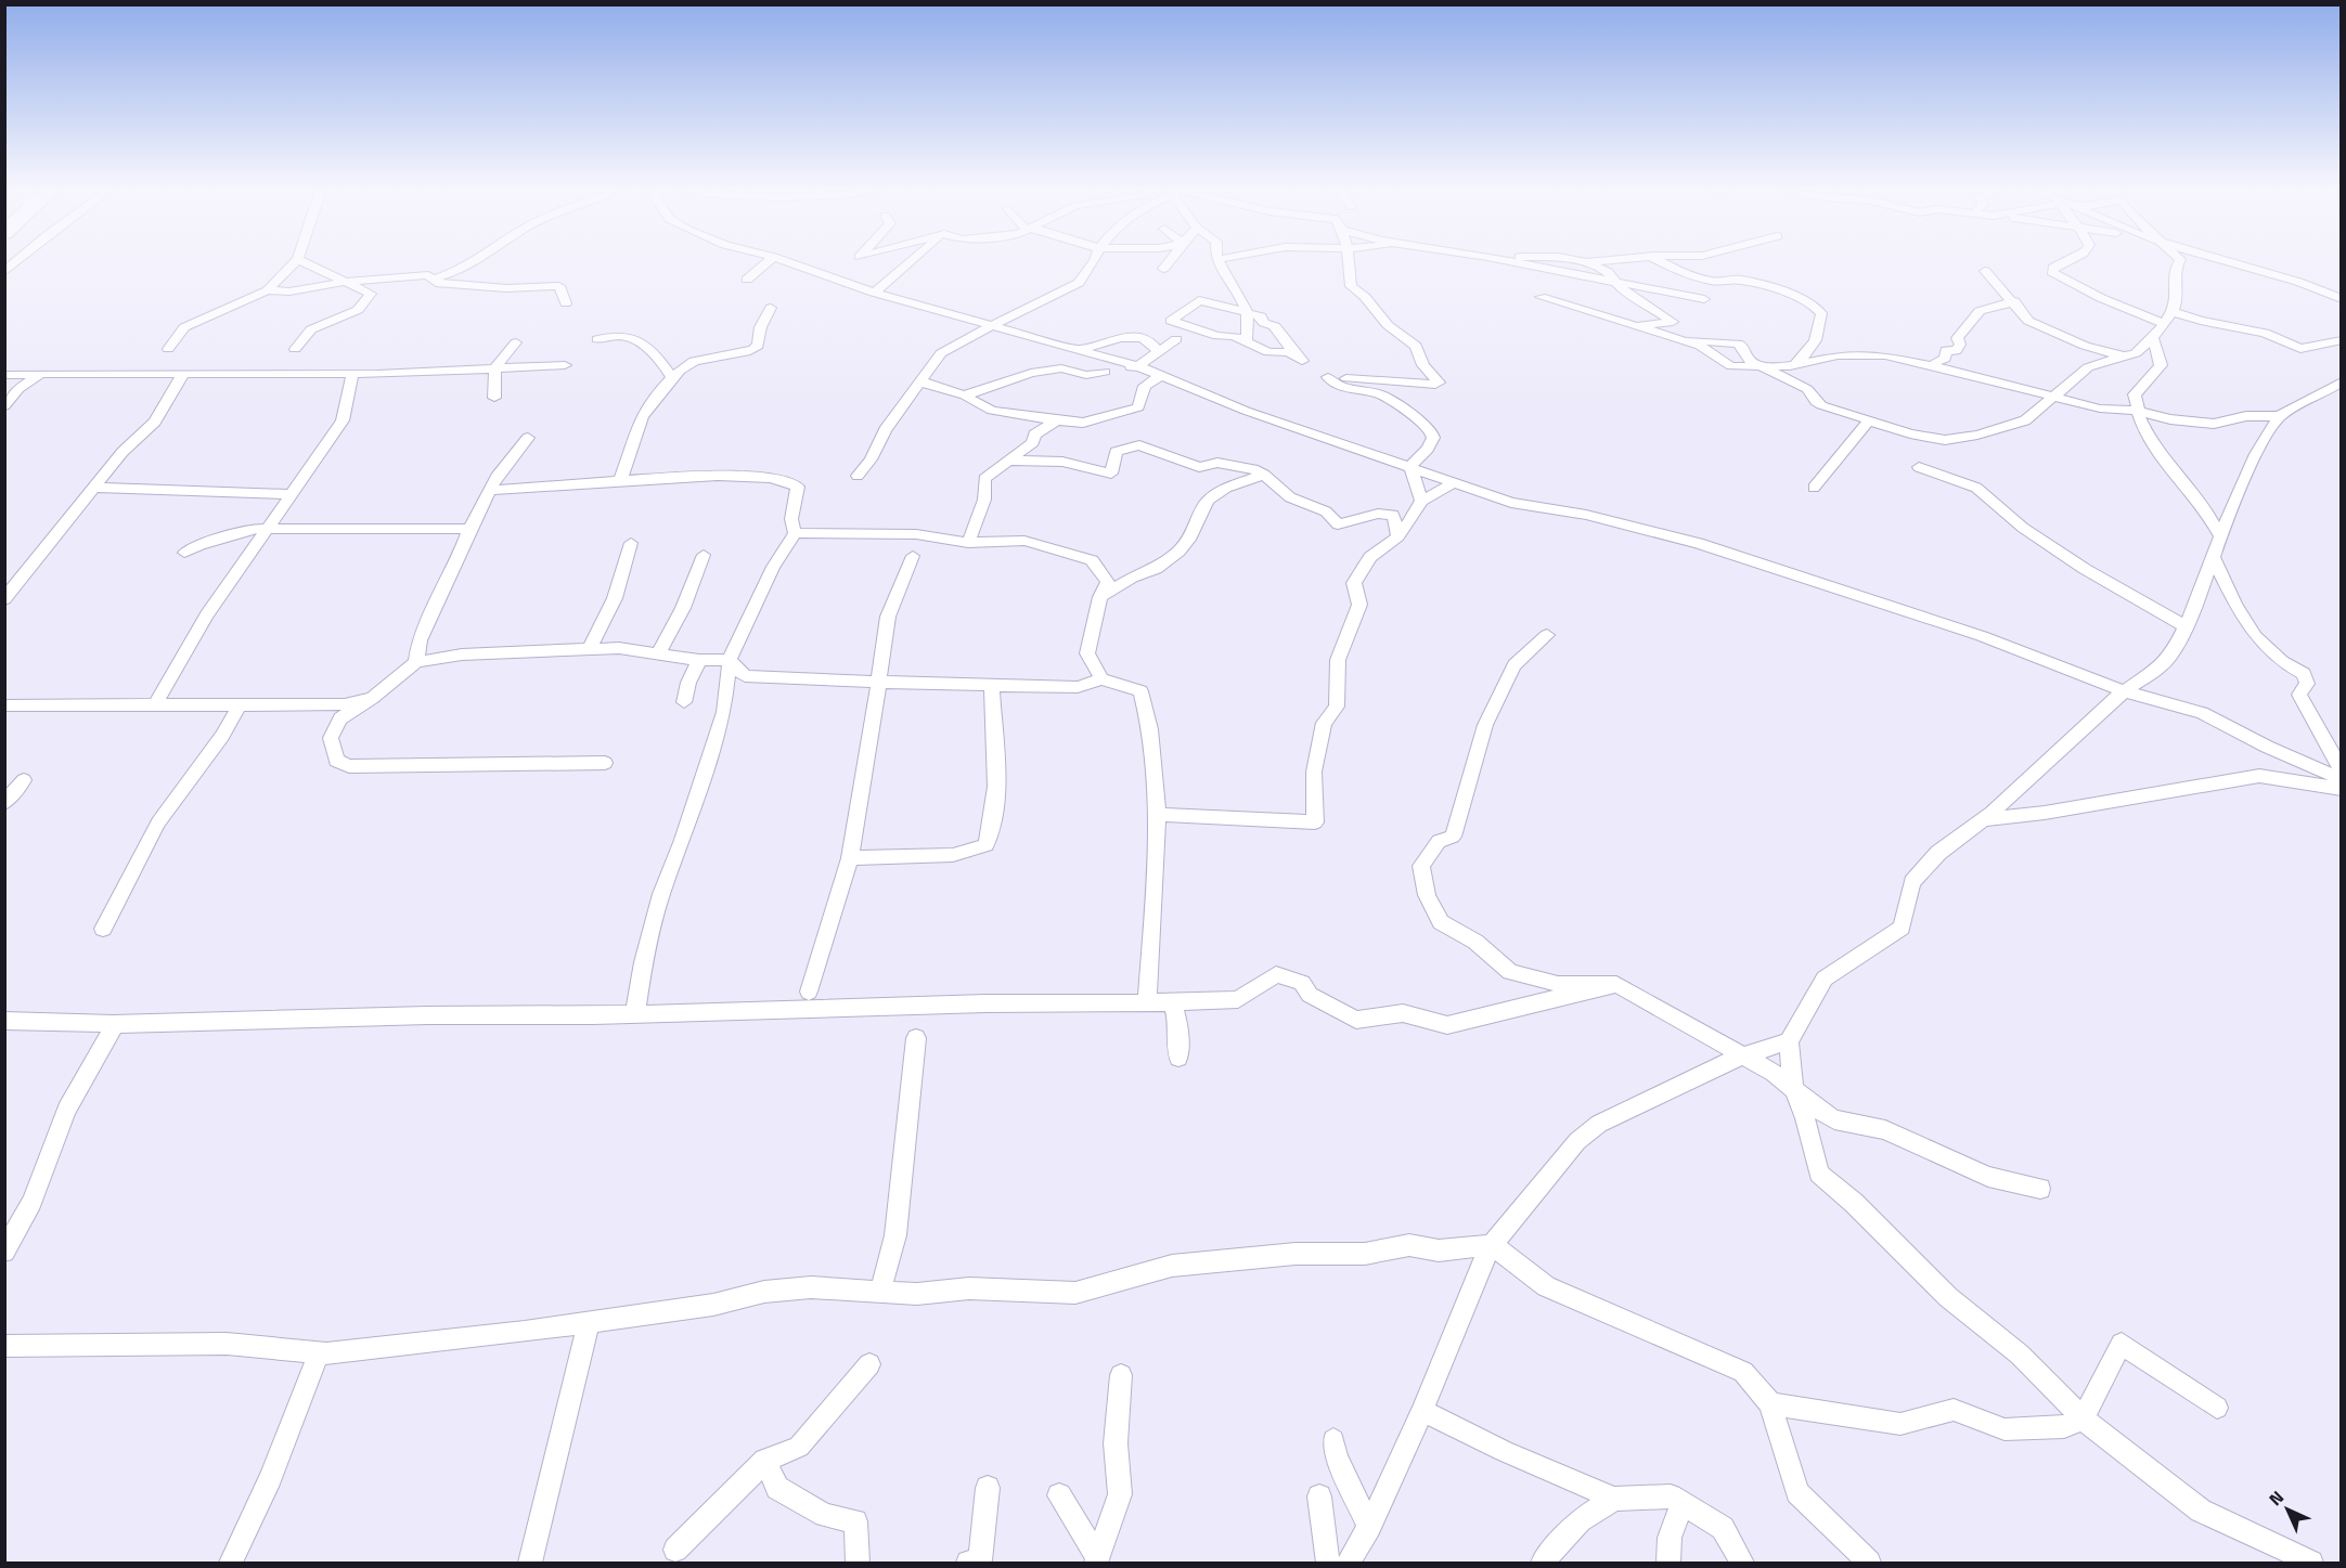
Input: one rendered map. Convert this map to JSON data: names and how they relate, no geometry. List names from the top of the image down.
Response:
{
  "north": "top left"
}
